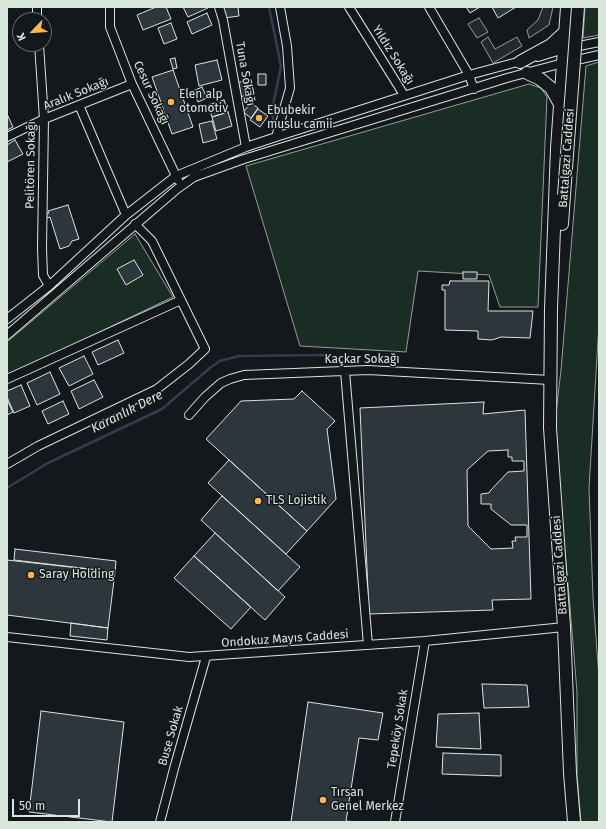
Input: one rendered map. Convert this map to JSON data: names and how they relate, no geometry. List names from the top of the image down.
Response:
{
  "streets": {
    "main road": ["Battalgazi Caddesi"],
    "street": [
      "Yıldız Sokağı",
      "Tuna Sokağı",
      "Cesur Sokağı",
      "Aralık Sokağı",
      "Pelitören Sokağı",
      "Kaçkar Sokağı",
      "Ondokuz Mayıs Caddesi",
      "Tepeköy Sokak",
      "Buse Sokak"
    ]
  },
  "crossings": [
    ["Cesur Sokağı", "Aralık Sokağı"],
    ["Aralık Sokağı", "Pelitören Sokağı"],
    ["Battalgazi Caddesi", "Kaçkar Sokağı"],
    ["Battalgazi Caddesi", "Ondokuz Mayıs Caddesi"],
    ["Ondokuz Mayıs Caddesi", "Tepeköy Sokak"],
    ["Ondokuz Mayıs Caddesi", "Buse Sokak"]
  ],
  "water": ["Karanlık Dere"],
  "places": [
    "Elen alp otomotiv",
    "Ebubekir muslu camii",
    "TLS Lojistik",
    "Saray Holding",
    "Tırsan Genel Merkez"
  ],
  "scale_bar": "50 m",
  "north": "bottom left"
}
